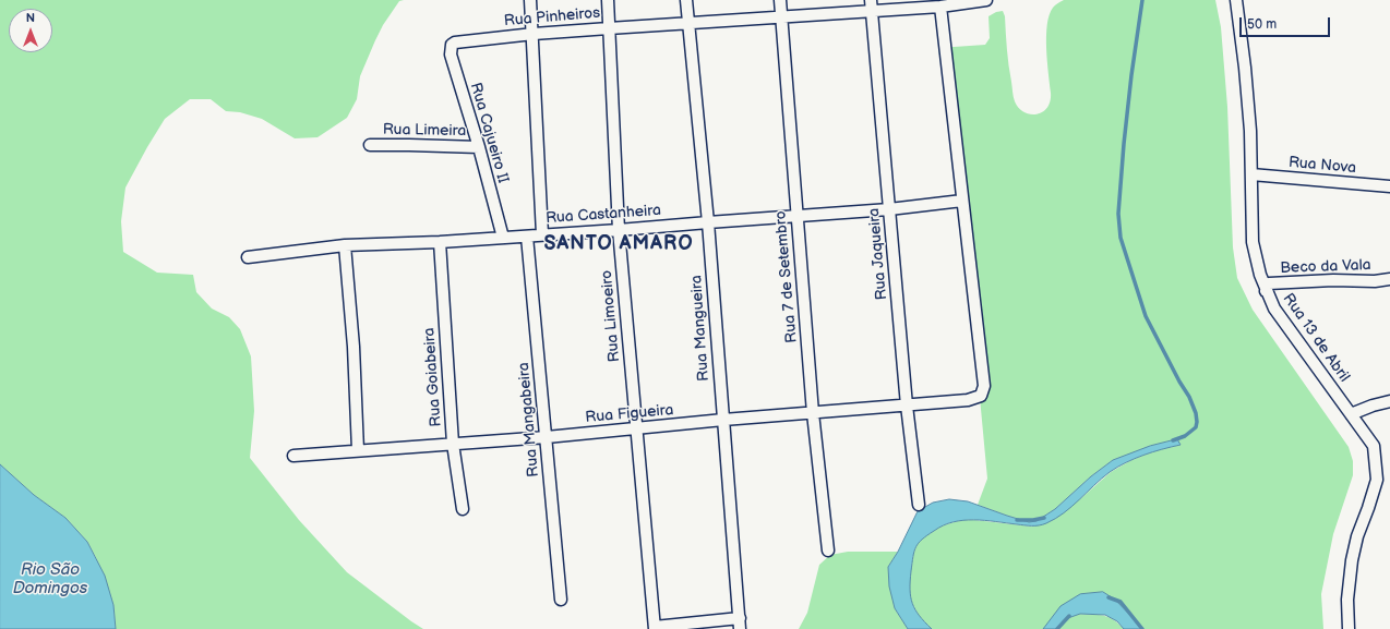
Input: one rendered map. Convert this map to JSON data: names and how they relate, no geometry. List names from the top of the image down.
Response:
{
  "streets": {
    "street": [
      "Rua Pinheiros",
      "Rua Limeira",
      "Rua Cajueiro II",
      "Rua Nova",
      "Rua Castanheira",
      "Rua Jaqueira",
      "Beco da Vala",
      "Rua 7 de Setembro",
      "Rua Limoeiro",
      "Rua Mangueira",
      "Rua 13 de Abril",
      "Rua Goiabeira",
      "Rua Figueira",
      "Rua Mangabeira"
    ]
  },
  "crossings": [
    ["Rua Pinheiros", "Rua Cajueiro II"],
    ["Rua Pinheiros", "Rua Jaqueira"],
    ["Rua Pinheiros", "Rua 7 de Setembro"],
    ["Rua Pinheiros", "Rua Limoeiro"],
    ["Rua Pinheiros", "Rua Mangueira"],
    ["Rua Limeira", "Rua Cajueiro II"],
    ["Rua Cajueiro II", "Rua Castanheira"],
    ["Rua Nova", "Rua 13 de Abril"],
    ["Rua Castanheira", "Rua Jaqueira"],
    ["Rua Castanheira", "Rua 7 de Setembro"],
    ["Rua Castanheira", "Rua Limoeiro"],
    ["Rua Castanheira", "Rua Mangueira"],
    ["Rua Castanheira", "Rua Goiabeira"],
    ["Rua Castanheira", "Rua Figueira"],
    ["Rua Castanheira", "Rua Mangabeira"],
    ["Rua Jaqueira", "Rua Figueira"],
    ["Beco da Vala", "Rua 13 de Abril"],
    ["Rua 7 de Setembro", "Rua Figueira"],
    ["Rua Limoeiro", "Rua Figueira"],
    ["Rua Mangueira", "Rua Figueira"],
    ["Rua Goiabeira", "Rua Figueira"],
    ["Rua Figueira", "Rua Mangabeira"]
  ],
  "districts": ["SANTO AMARO"],
  "water": ["Rio São Domingos"],
  "scale_bar": "50 m",
  "north": "top"
}
